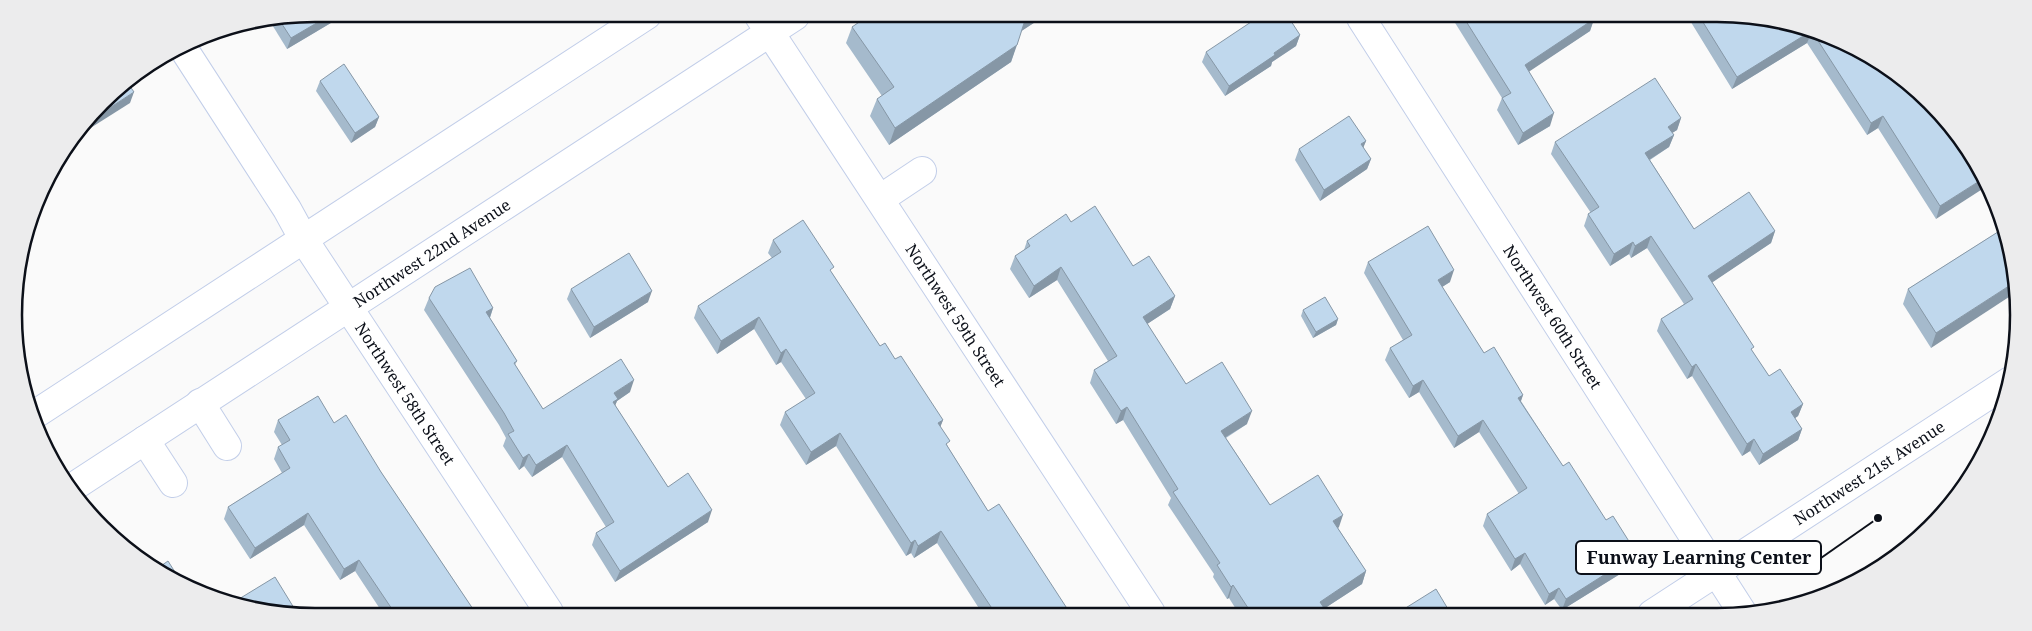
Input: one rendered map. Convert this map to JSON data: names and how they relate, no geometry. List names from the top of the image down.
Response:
{
  "streets": {
    "street": [
      "Northwest 22nd Avenue",
      "Northwest 59th Street",
      "Northwest 60th Street",
      "Northwest 58th Street",
      "Northwest 21st Avenue"
    ]
  },
  "crossings": [
    ["Northwest 22nd Avenue", "Northwest 59th Street"],
    ["Northwest 22nd Avenue", "Northwest 58th Street"],
    ["Northwest 60th Street", "Northwest 21st Avenue"]
  ],
  "places": ["Funway Learning Center"]
}
